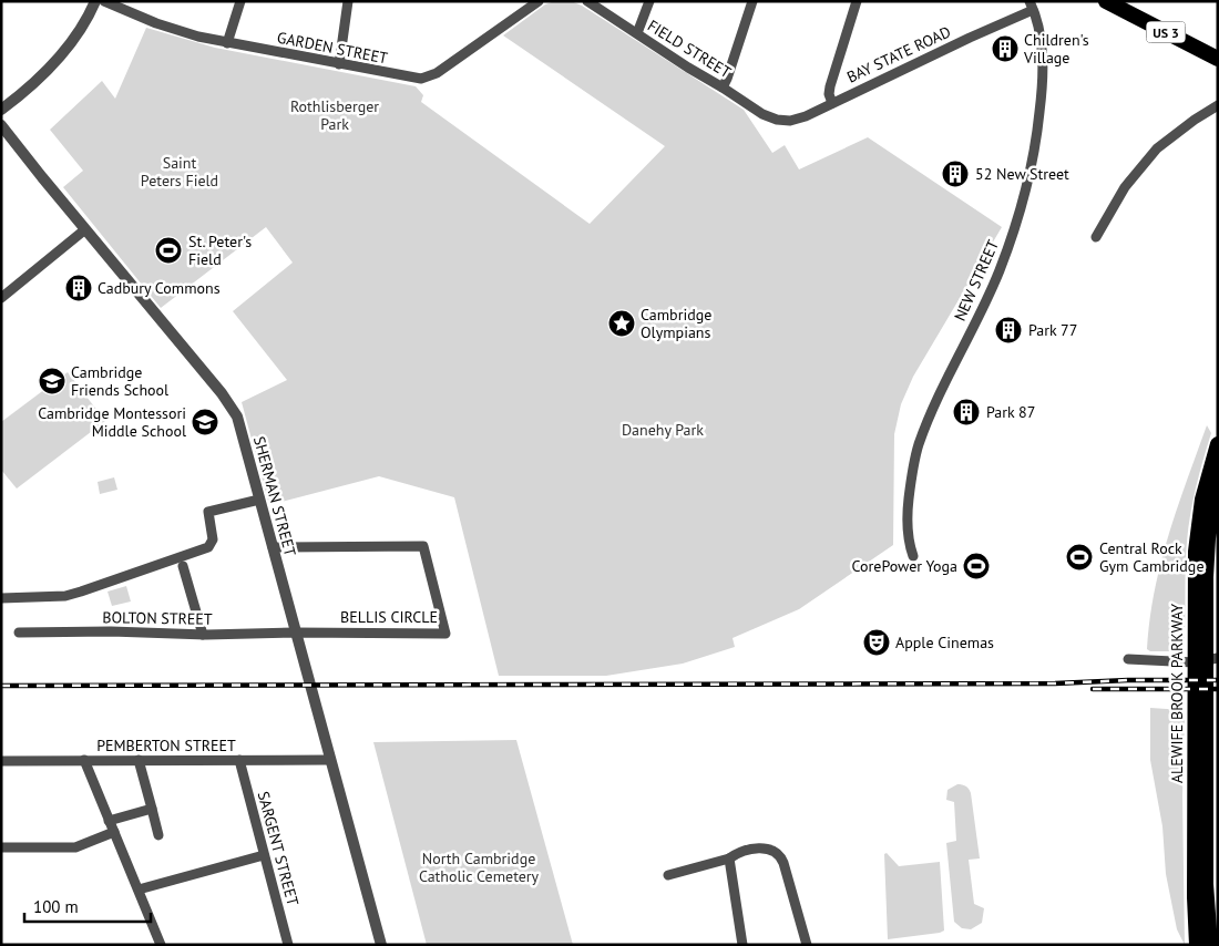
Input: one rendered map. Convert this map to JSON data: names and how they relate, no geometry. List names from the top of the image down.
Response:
{
  "streets": {
    "highway": ["US 3", "ALEWIFE BROOK PARKWAY"],
    "street": [
      "GARDEN STREET",
      "FIELD STREET",
      "BAY STATE ROAD",
      "NEW STREET",
      "SHERMAN STREET",
      "BELLIS CIRCLE",
      "BOLTON STREET",
      "PEMBERTON STREET",
      "SARGENT STREET"
    ]
  },
  "crossings": [
    ["FIELD STREET", "BAY STATE ROAD"],
    ["BAY STATE ROAD", "NEW STREET"],
    ["SHERMAN STREET", "BELLIS CIRCLE"],
    ["SHERMAN STREET", "BOLTON STREET"],
    ["SHERMAN STREET", "PEMBERTON STREET"],
    ["BELLIS CIRCLE", "BOLTON STREET"],
    ["PEMBERTON STREET", "SARGENT STREET"]
  ],
  "parks": [
    "Rothlisberger Park",
    "Saint Peters Field",
    "Danehy Park",
    "North Cambridge Catholic Cemetery"
  ],
  "places": {
    "building": [
      "Children's Village",
      "52 New Street",
      "Cadbury Commons",
      "Park 77",
      "Park 87"
    ],
    "sports": ["St. Peter's Field", "Central Rock Gym Cambridge", "CorePower Yoga"],
    "place": ["Cambridge Olympians"],
    "school or university": ["Cambridge Friends School", "Cambridge Montessori Middle School"],
    "theatre": ["Apple Cinemas"]
  },
  "scale_bar": "100 m"
}
